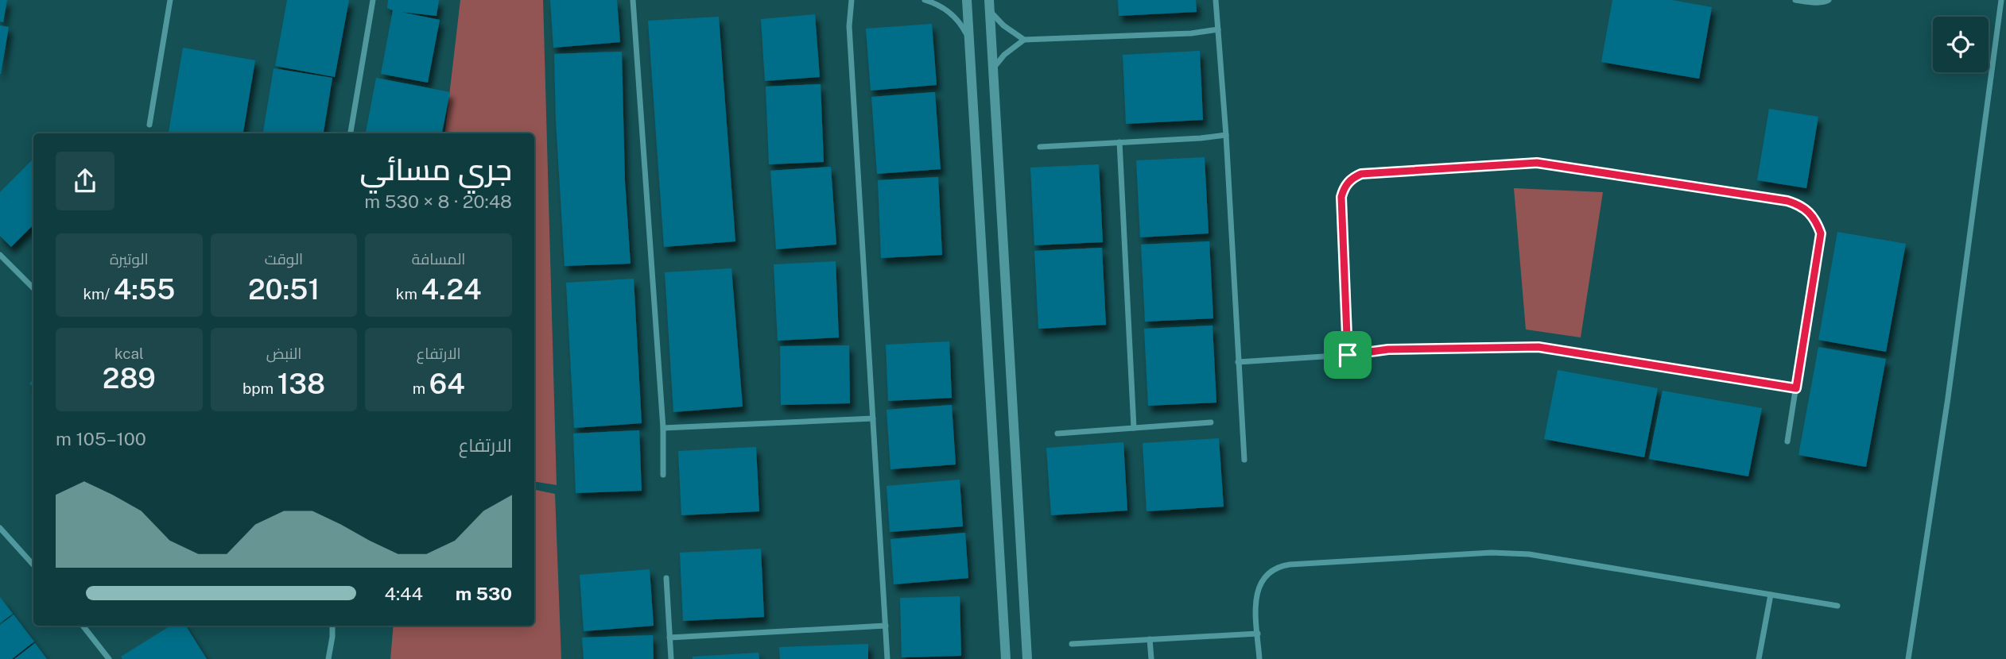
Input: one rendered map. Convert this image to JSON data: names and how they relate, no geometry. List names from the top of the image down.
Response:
{
  "page": {
    "heading": ["جري مسائي", "20:48 · 8 × 530 m"],
    "stats": [
      ["المسافة", "4.24 km"],
      ["الوقت", "20:51"],
      ["الوتيرة", "4:55 /km"],
      ["الارتفاع", "64 m"],
      ["النبض", "138 bpm"],
      ["kcal", "289"]
    ],
    "chart": ["الارتفاع", "100–105 m"],
    "list": [
      {
        "name": "530 m",
        "note": "4:44"
      }
    ]
  }
}
